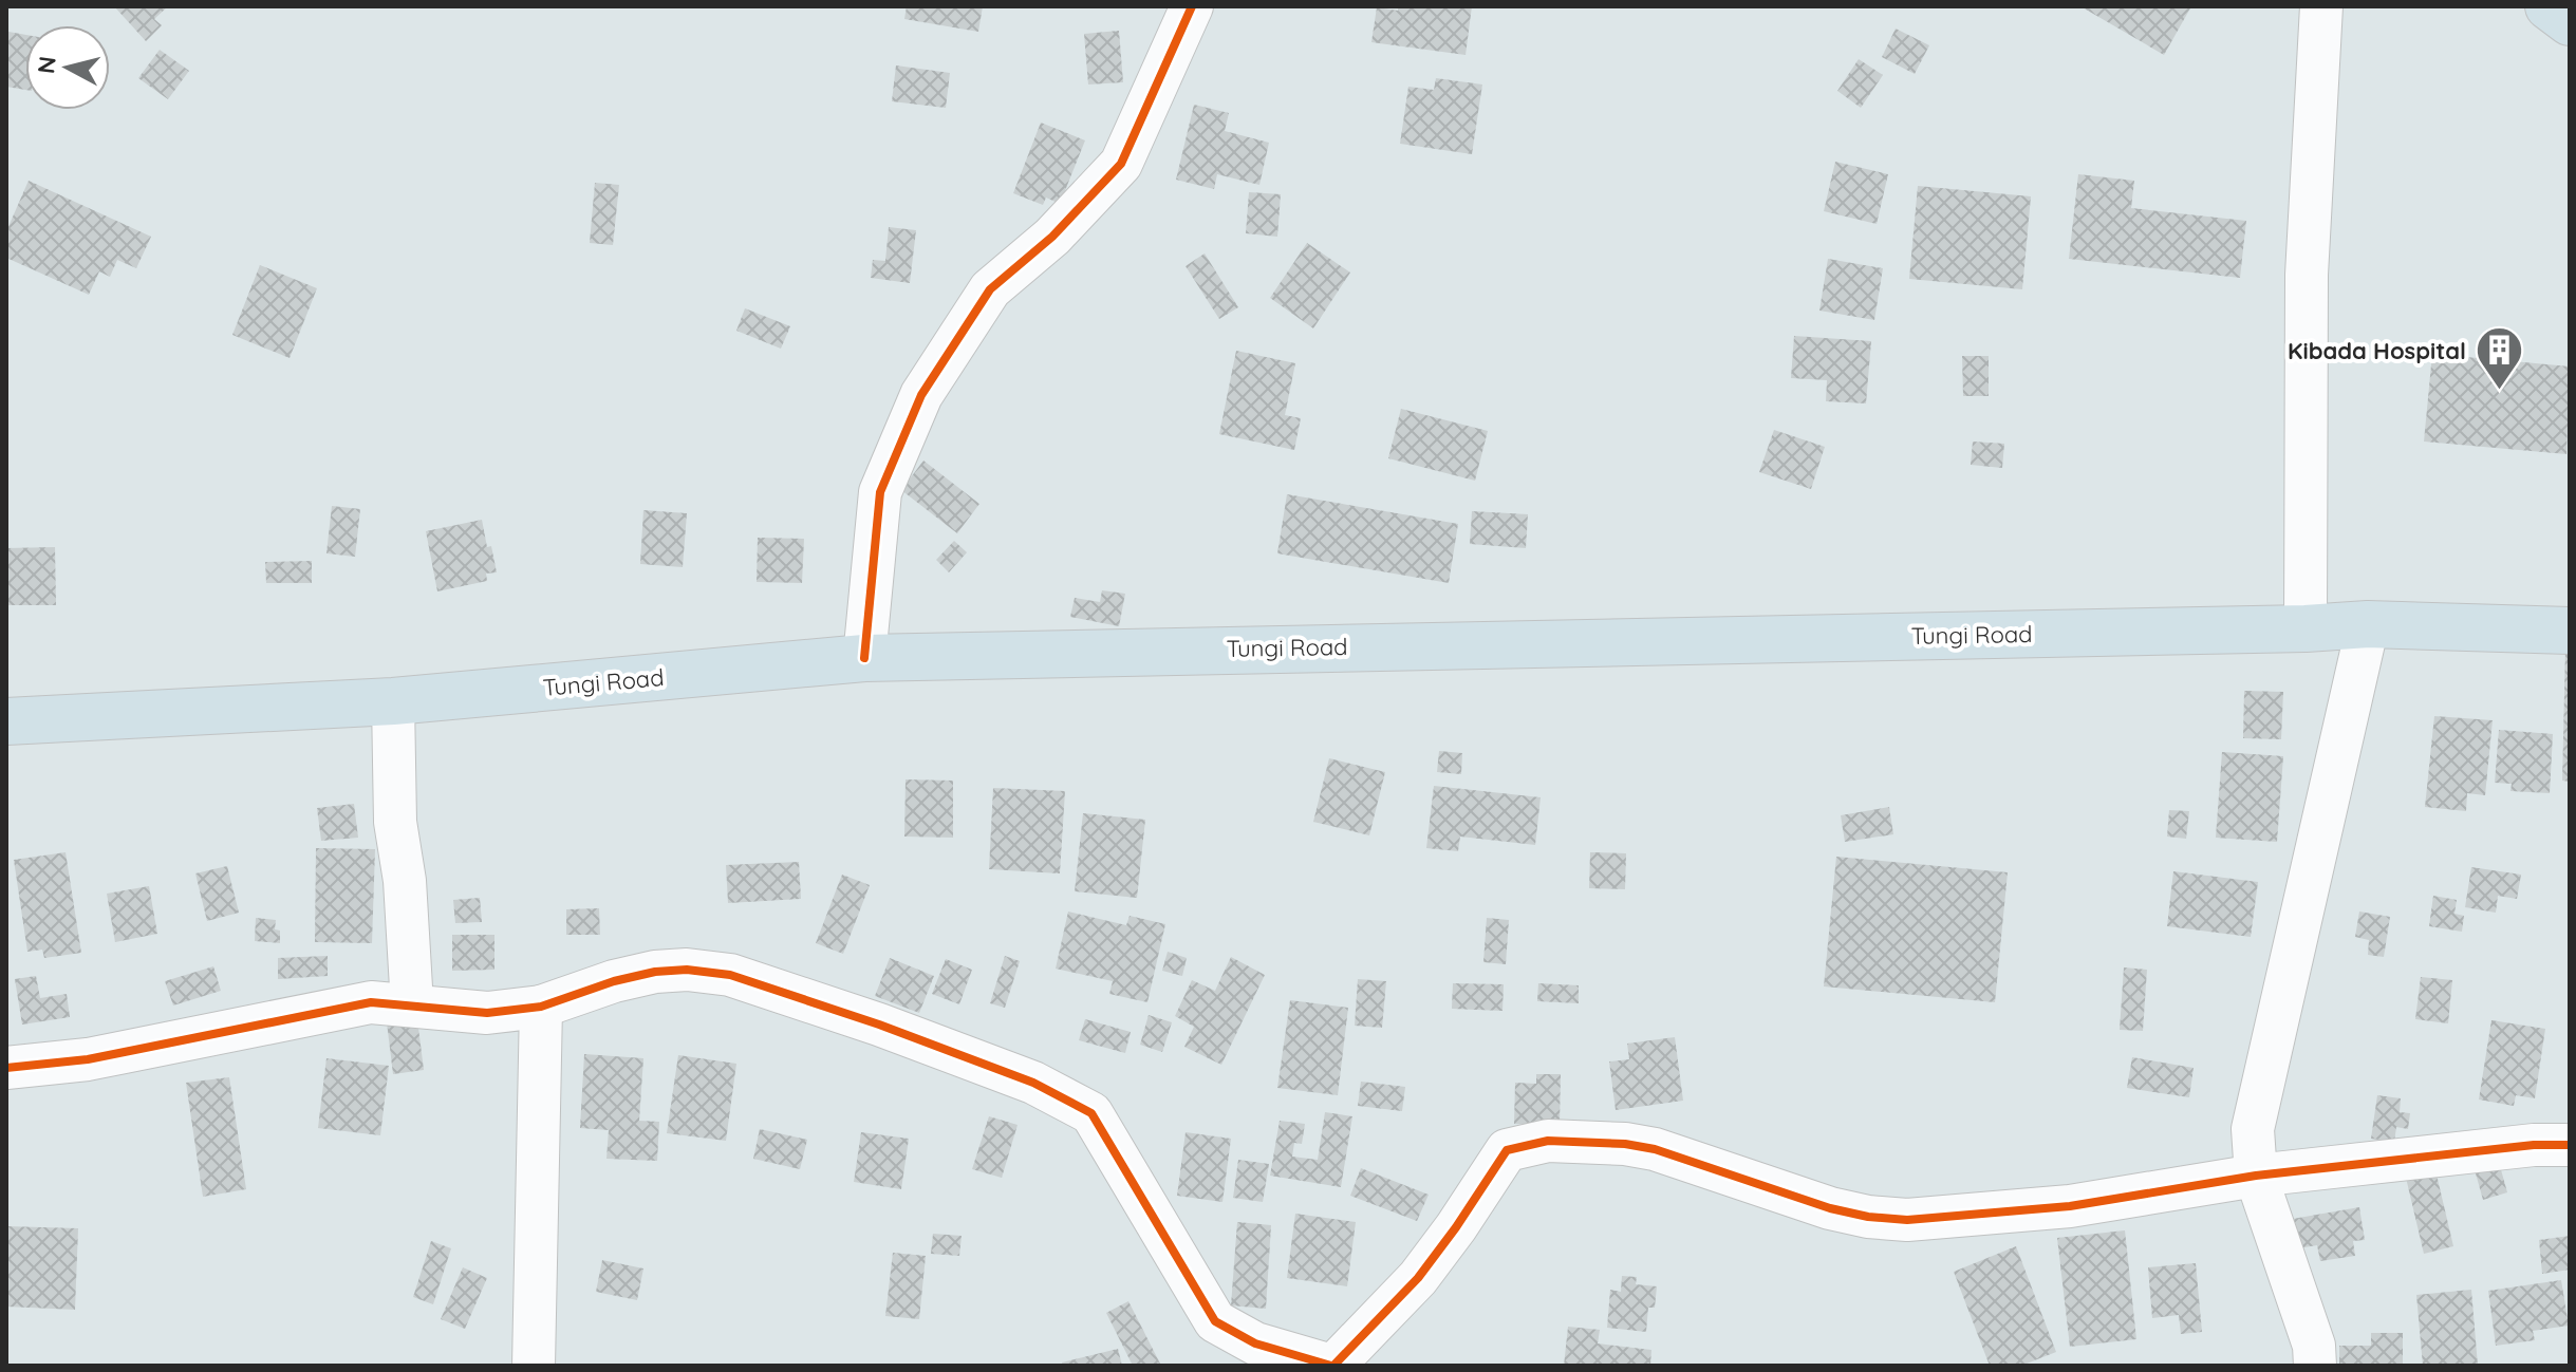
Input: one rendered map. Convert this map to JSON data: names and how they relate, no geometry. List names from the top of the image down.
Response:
{
  "streets": {
    "main road": ["Tungi Road"]
  },
  "places": {
    "building": ["Kibada Hospital"]
  },
  "north": "left"
}
